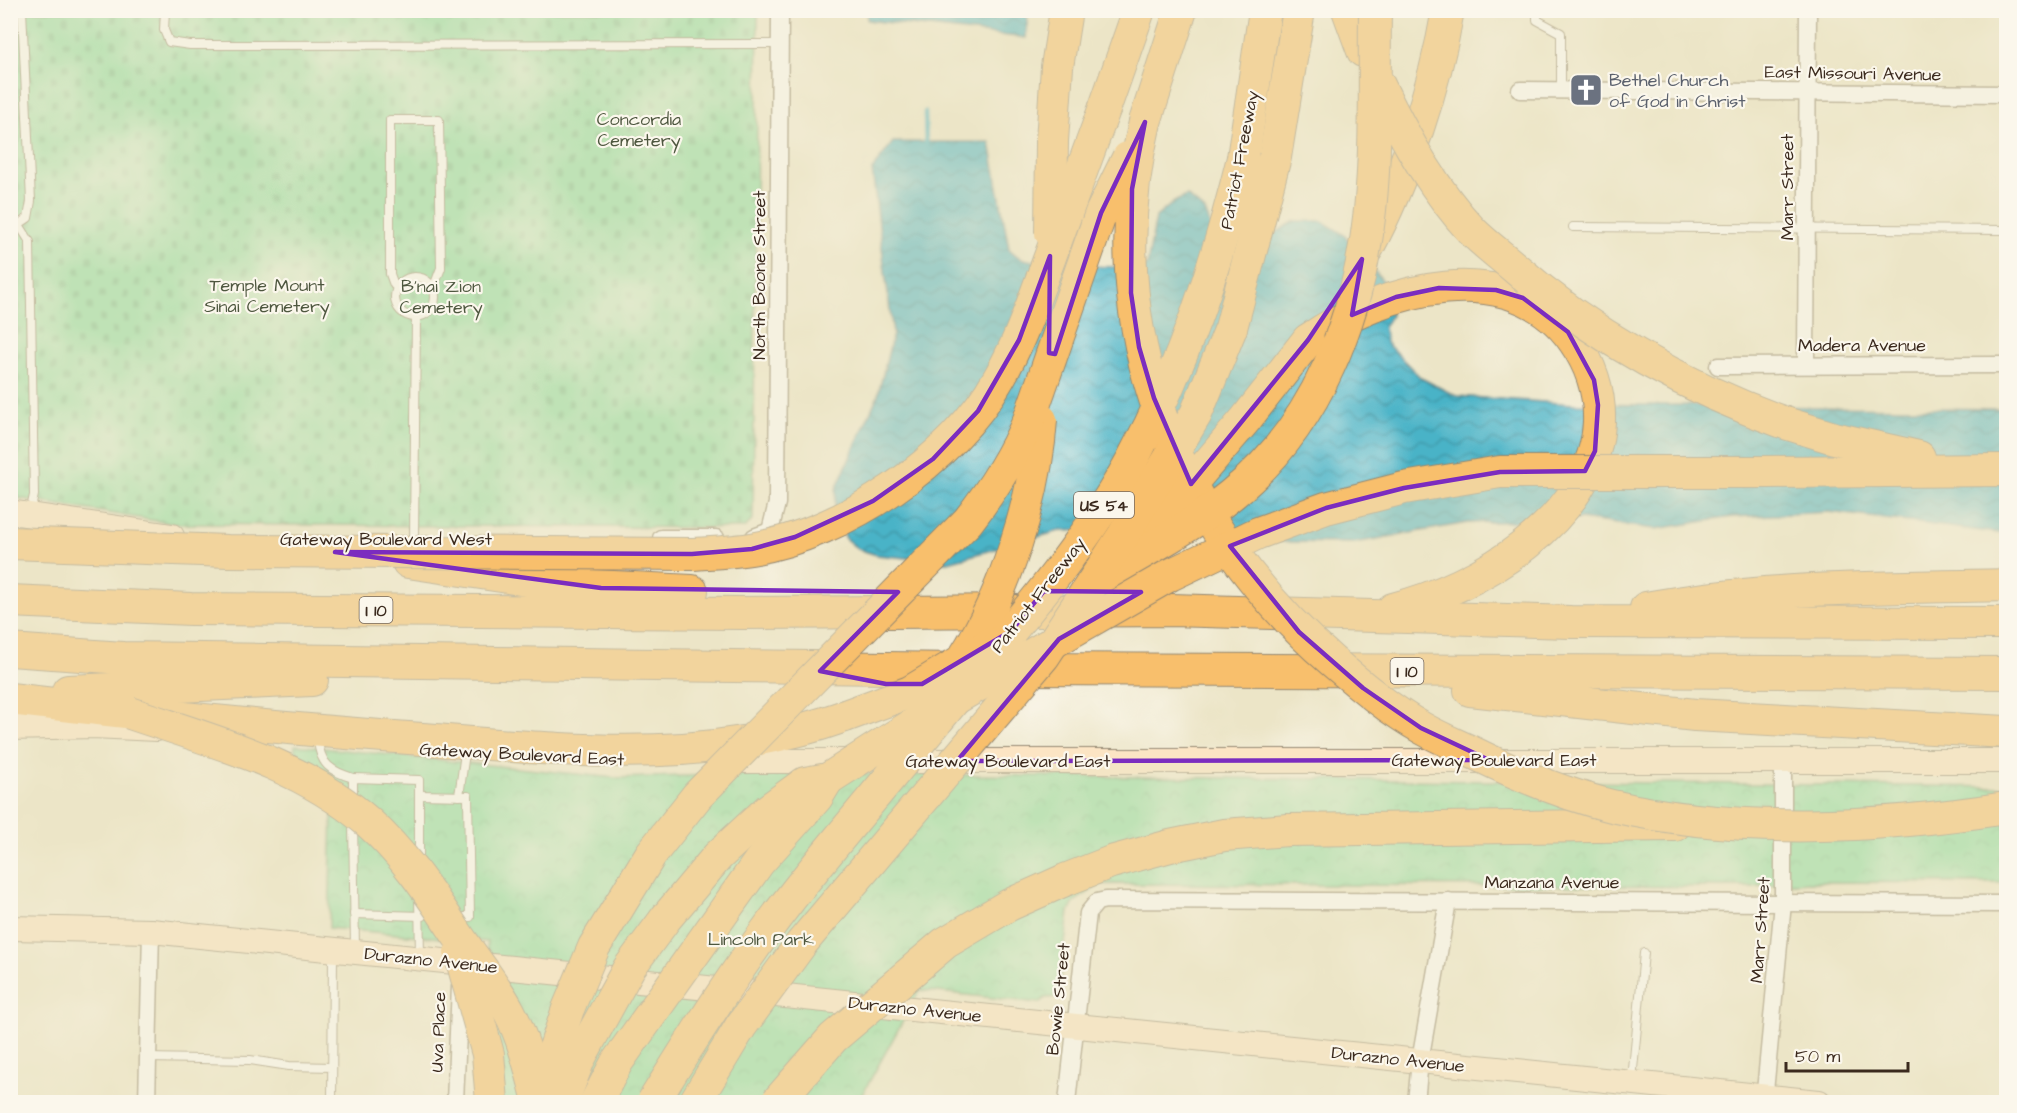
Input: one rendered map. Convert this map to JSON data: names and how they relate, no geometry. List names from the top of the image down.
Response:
{
  "streets": {
    "highway": ["Patriot Freeway", "US 54", "I 10"],
    "main road": ["Gateway Boulevard West", "Gateway Boulevard East", "Durazno Avenue"],
    "street": [
      "East Missouri Avenue",
      "Marr Street",
      "North Boone Street",
      "Madera Avenue",
      "Manzana Avenue",
      "Bowie Street",
      "Uva Place"
    ]
  },
  "crossings": [
    ["East Missouri Avenue", "Marr Street"],
    ["Marr Street", "Madera Avenue"],
    ["Marr Street", "Gateway Boulevard East"],
    ["Marr Street", "Manzana Avenue"],
    ["Marr Street", "Durazno Avenue"],
    ["North Boone Street", "Gateway Boulevard West"],
    ["Manzana Avenue", "Bowie Street"],
    ["Durazno Avenue", "Bowie Street"],
    ["Durazno Avenue", "Uva Place"]
  ],
  "parks": [
    "Concordia Cemetery",
    "Temple Mount Sinai Cemetery",
    "B'nai Zion Cemetery",
    "Lincoln Park"
  ],
  "places": {
    "church": ["Bethel Church of God in Christ"]
  },
  "scale_bar": "50 m"
}
